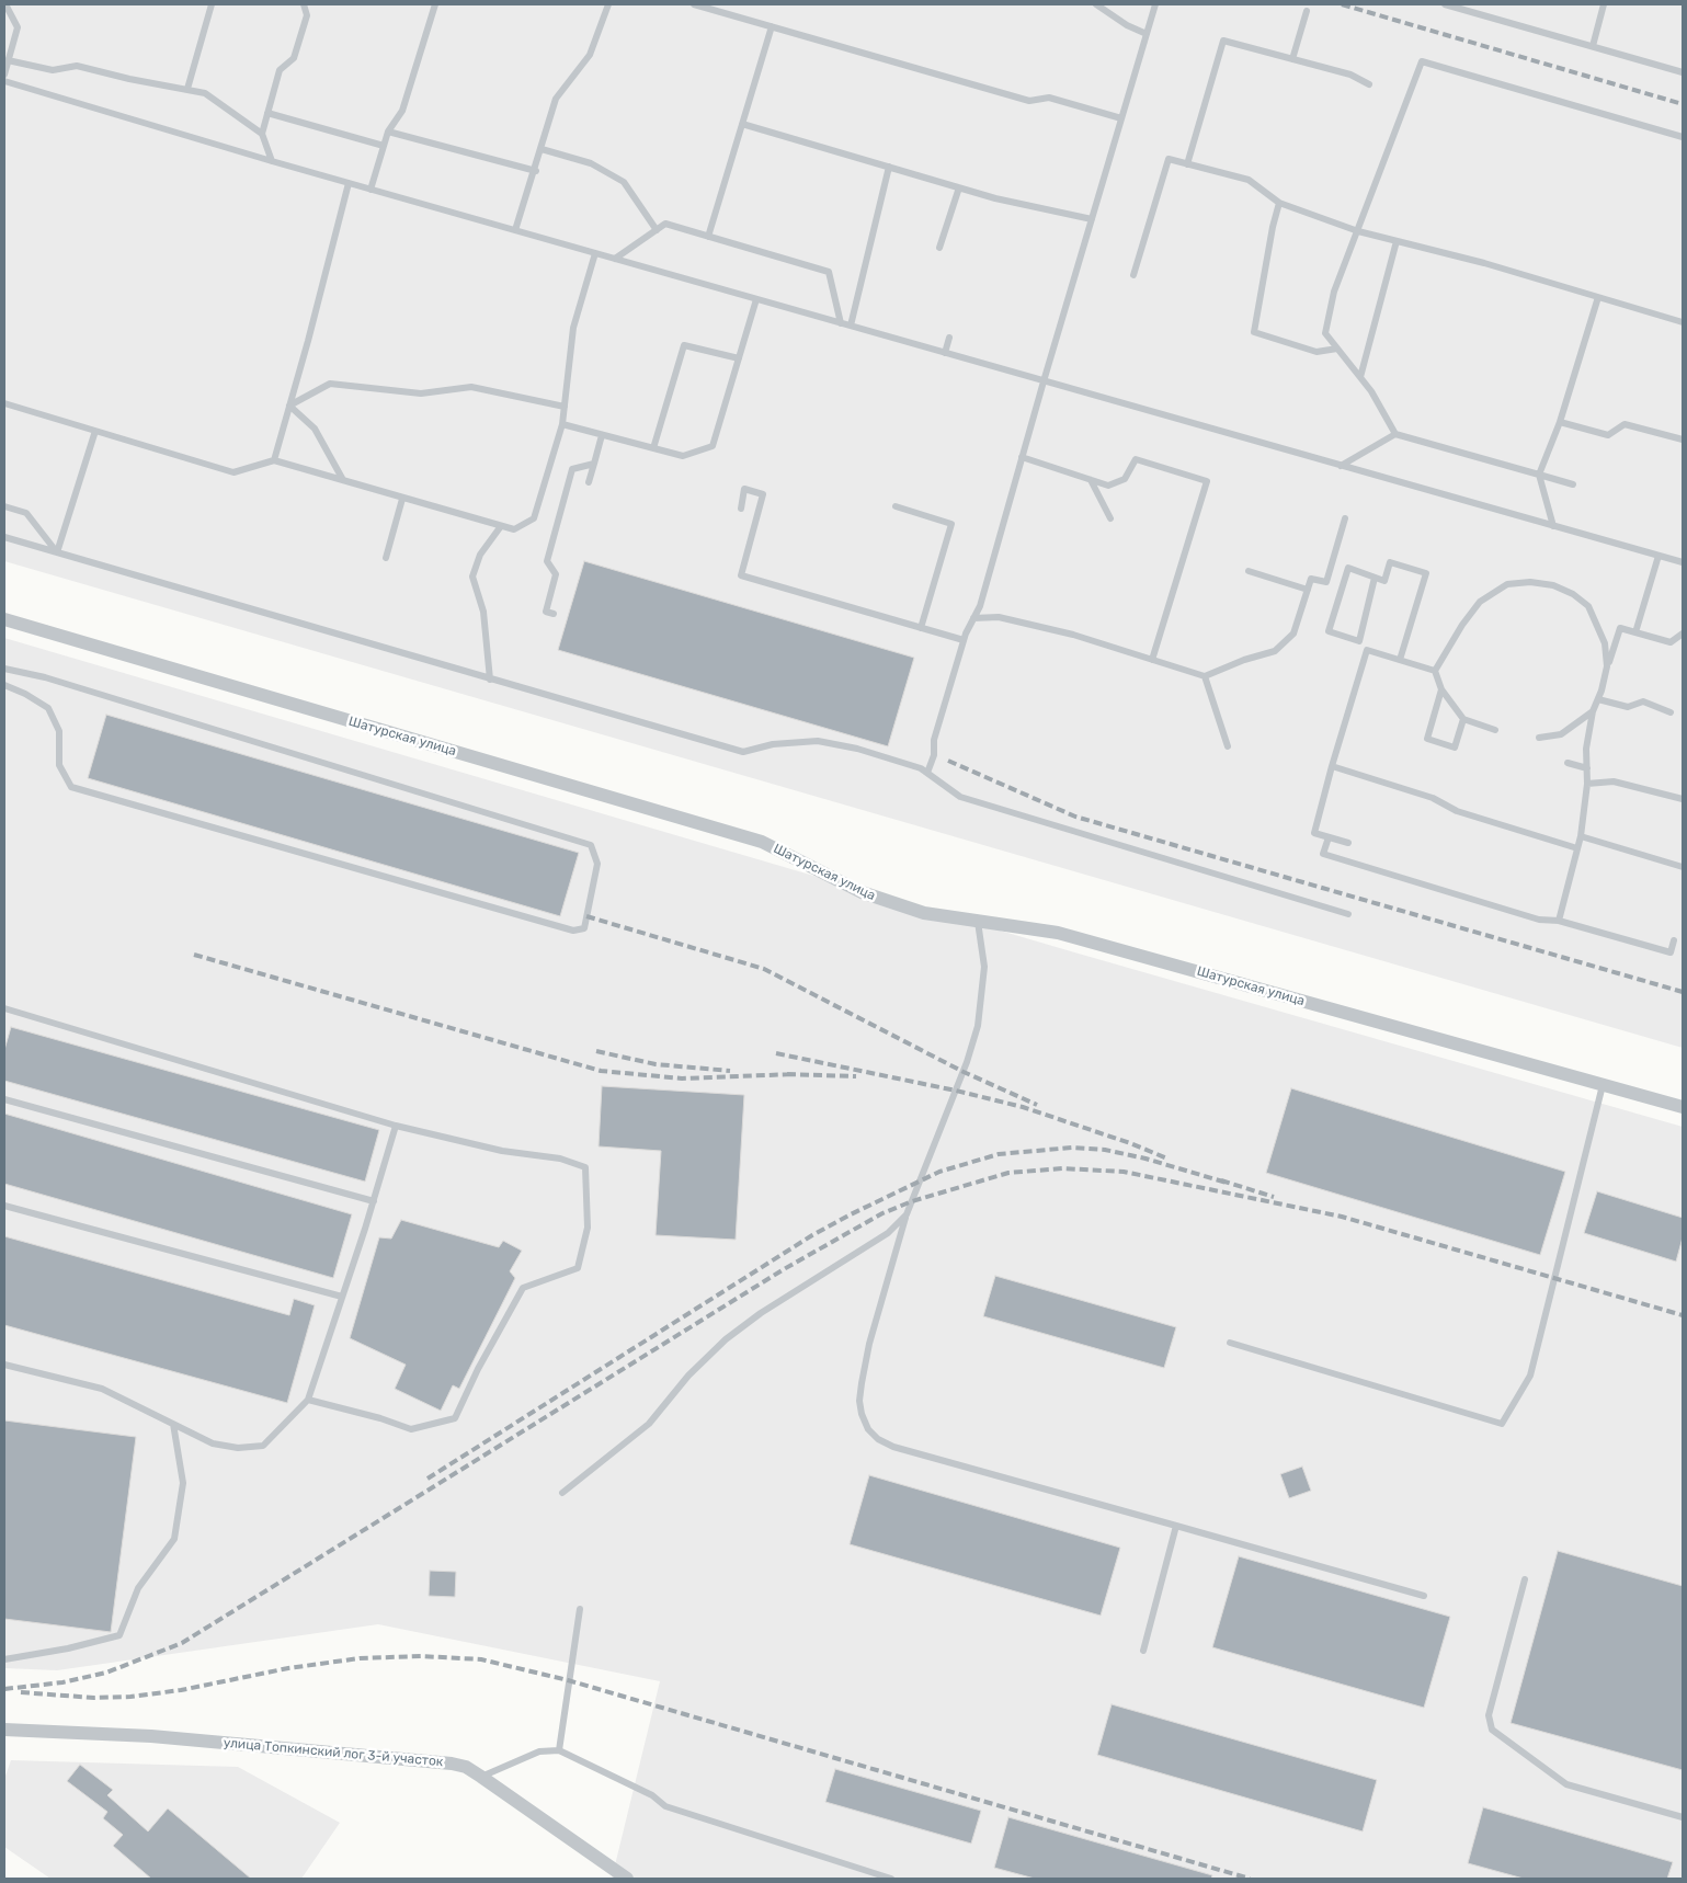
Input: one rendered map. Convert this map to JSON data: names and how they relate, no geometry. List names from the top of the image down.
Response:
{
  "streets": {
    "street": ["Шатурская улица", "улица Топкинский лог 3-й участок"]
  }
}
